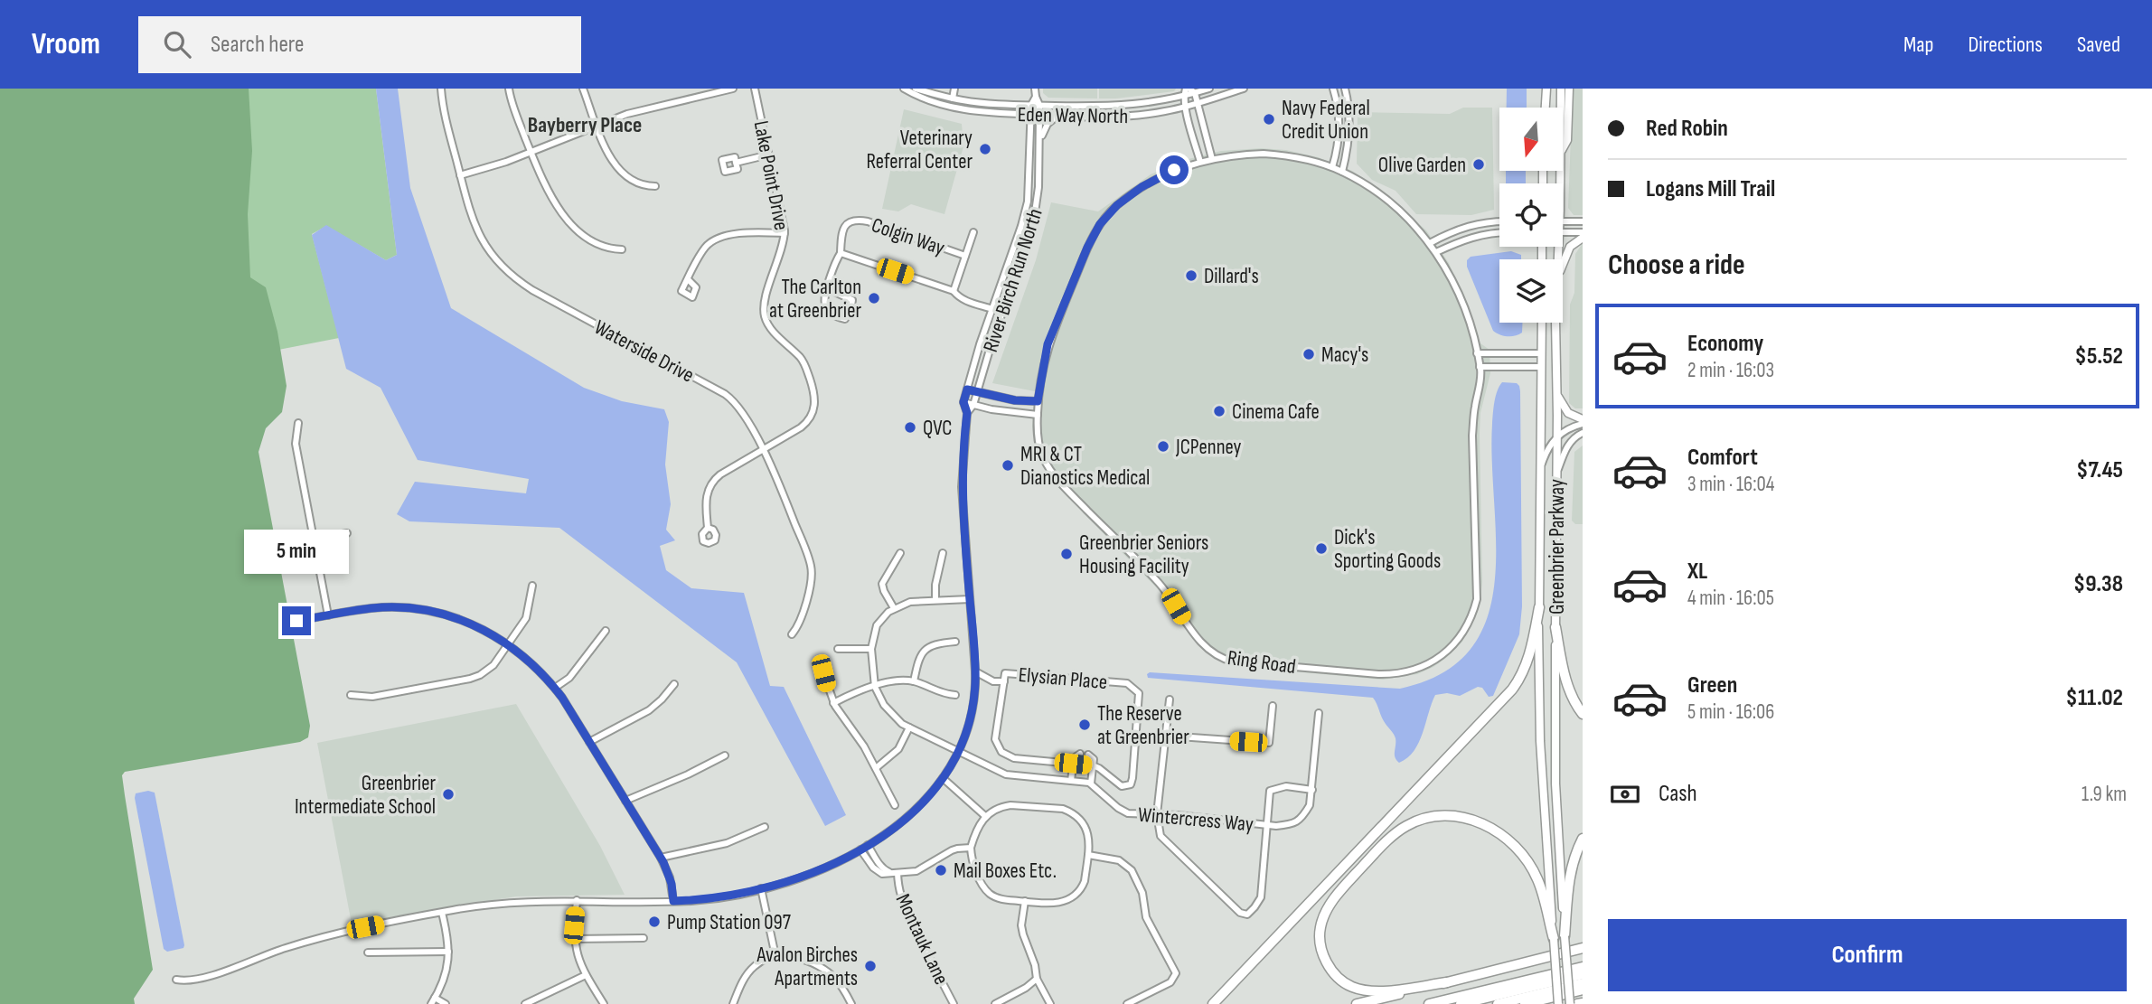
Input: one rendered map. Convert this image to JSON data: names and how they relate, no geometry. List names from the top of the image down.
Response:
{
  "streets": {
    "main road": ["Greenbrier Parkway"],
    "street": [
      "Eden Way North",
      "Lake Point Drive",
      "Colgin Way",
      "River Birch Run North",
      "Waterside Drive",
      "Ring Road",
      "Elysian Place",
      "Wintercress Way",
      "Montauk Lane"
    ]
  },
  "crossings": [
    ["Eden Way North", "River Birch Run North"],
    ["Lake Point Drive", "Waterside Drive"]
  ],
  "districts": ["Bayberry Place"],
  "places": [
    "Navy Federal Credit Union",
    "Veterinary Referral Center",
    "Olive Garden",
    "Dillard's",
    "The Carlton at Greenbrier",
    "Macy's",
    "Cinema Cafe",
    "QVC",
    "JCPenney",
    "MRI & CT Dianostics Medical",
    "Dick's Sporting Goods",
    "Greenbrier Seniors Housing Facility",
    "The Reserve at Greenbrier",
    "Greenbrier Intermediate School",
    "Mail Boxes Etc.",
    "Pump Station 097",
    "Avalon Birches Apartments"
  ],
  "north": "bottom",
  "page": {
    "header": "Vroom",
    "search": "Search here",
    "nav": ["Map", "Directions", "Saved"],
    "banner": ["Red Robin", "Logans Mill Trail"],
    "heading": "Choose a ride",
    "list": [
      {
        "name": "Economy",
        "note": "2 min · 16:03",
        "value": "$5.52"
      },
      {
        "name": "Comfort",
        "note": "3 min · 16:04",
        "value": "$7.45"
      },
      {
        "name": "XL",
        "note": "4 min · 16:05",
        "value": "$9.38"
      },
      {
        "name": "Green",
        "note": "5 min · 16:06",
        "value": "$11.02"
      }
    ],
    "bubble": "5 min",
    "pay": ["Cash", "1.9 km"],
    "buttons": "Confirm"
  }
}
